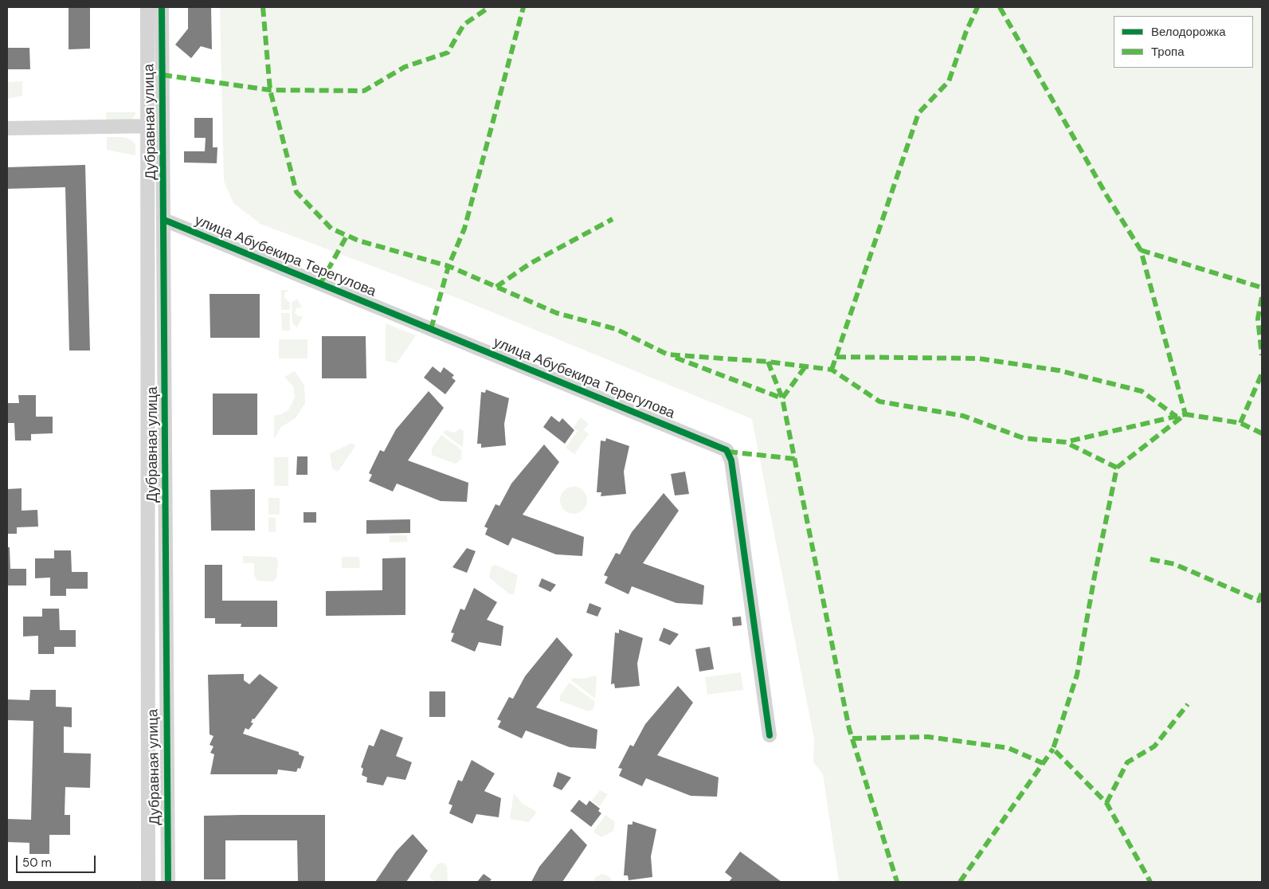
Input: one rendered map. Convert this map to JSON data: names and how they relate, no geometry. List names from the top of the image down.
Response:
{
  "streets": {
    "street": ["Дубравная улица", "улица Абубекира Терегулова"]
  },
  "crossings": [
    ["Дубравная улица", "улица Абубекира Терегулова"]
  ],
  "legend": ["Велодорожка", "Тропа"],
  "scale_bar": "50 m"
}
